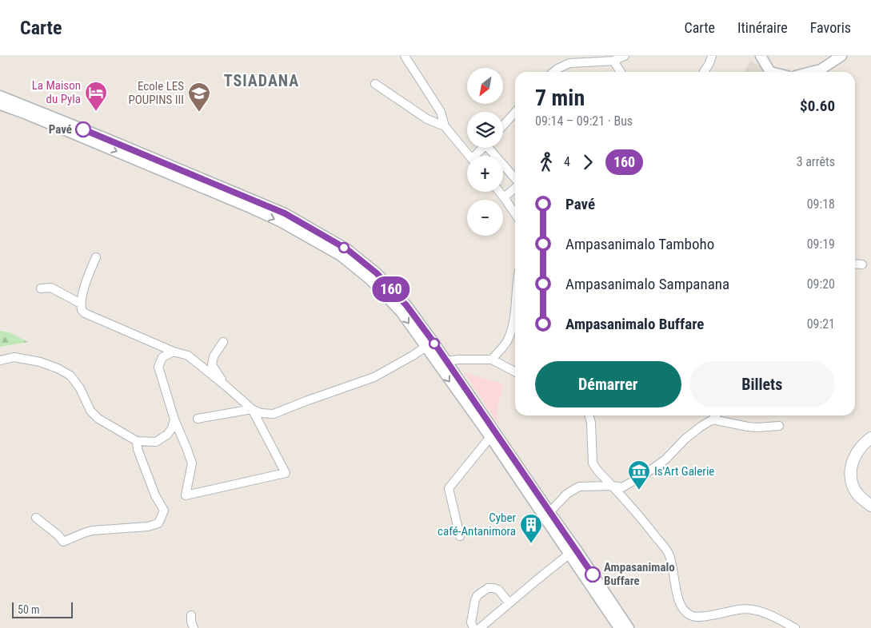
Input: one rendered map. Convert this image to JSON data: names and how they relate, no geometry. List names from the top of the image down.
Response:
{
  "districts": ["TSIADANA"],
  "places": {
    "hotel": ["La Maison du Pyla"],
    "school or university": ["Ecole LES POUPINS III"],
    "other": ["Pavé", "Ampasanimalo Buffare"],
    "museum": ["Is'Art Galerie"],
    "building": ["Cyber café-Antanimora"]
  },
  "lines": ["bus line 160"],
  "scale_bar": "50 m",
  "north": "bottom left",
  "page": {
    "header": "Carte",
    "nav": ["Carte", "Itinéraire", "Favoris"],
    "on_map": "160",
    "map_buttons": ["+", "−"],
    "heading": ["7 min", "09:14 – 09:21 · Bus", "$0.60"],
    "legs": ["4", "160", "3 arrêts"],
    "list": [
      {
        "name": "Pavé",
        "value": "09:18"
      },
      {
        "name": "Ampasanimalo Tamboho",
        "value": "09:19"
      },
      {
        "name": "Ampasanimalo Sampanana",
        "value": "09:20"
      },
      {
        "name": "Ampasanimalo Buffare",
        "value": "09:21"
      }
    ],
    "buttons": ["Démarrer", "Billets"],
    "scale": "50 m"
  }
}
